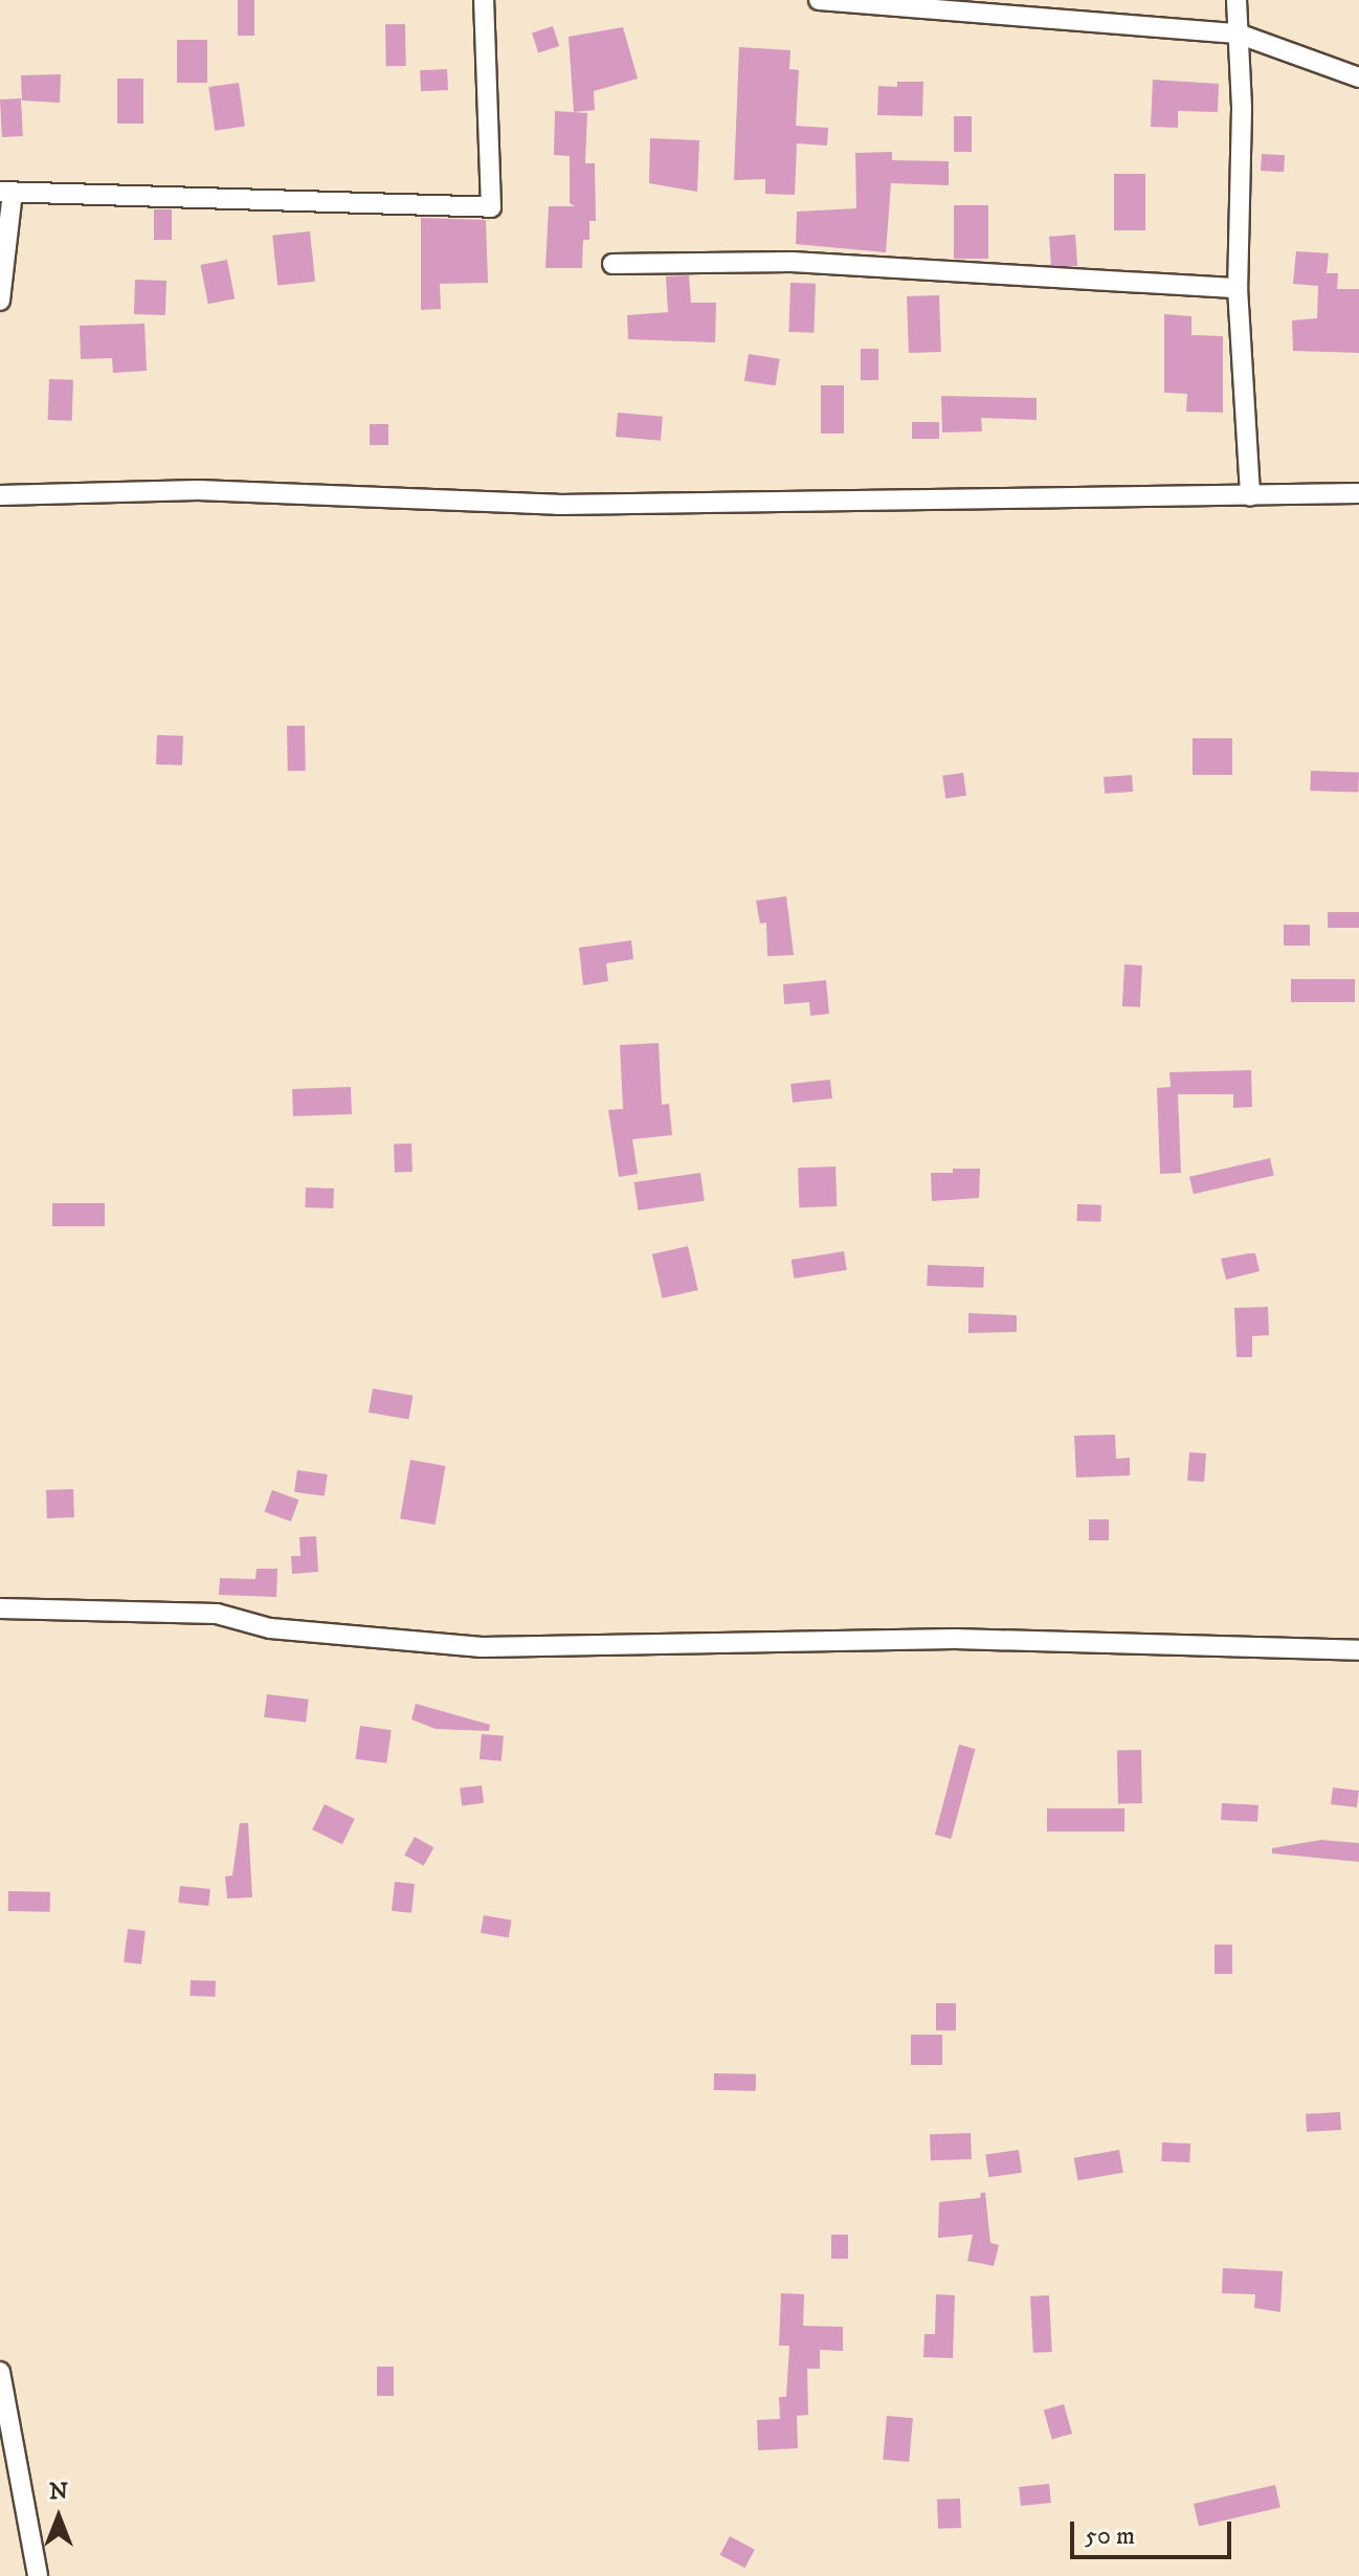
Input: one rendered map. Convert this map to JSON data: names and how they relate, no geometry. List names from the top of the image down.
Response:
{
  "scale_bar": "50 m",
  "north": "top"
}
